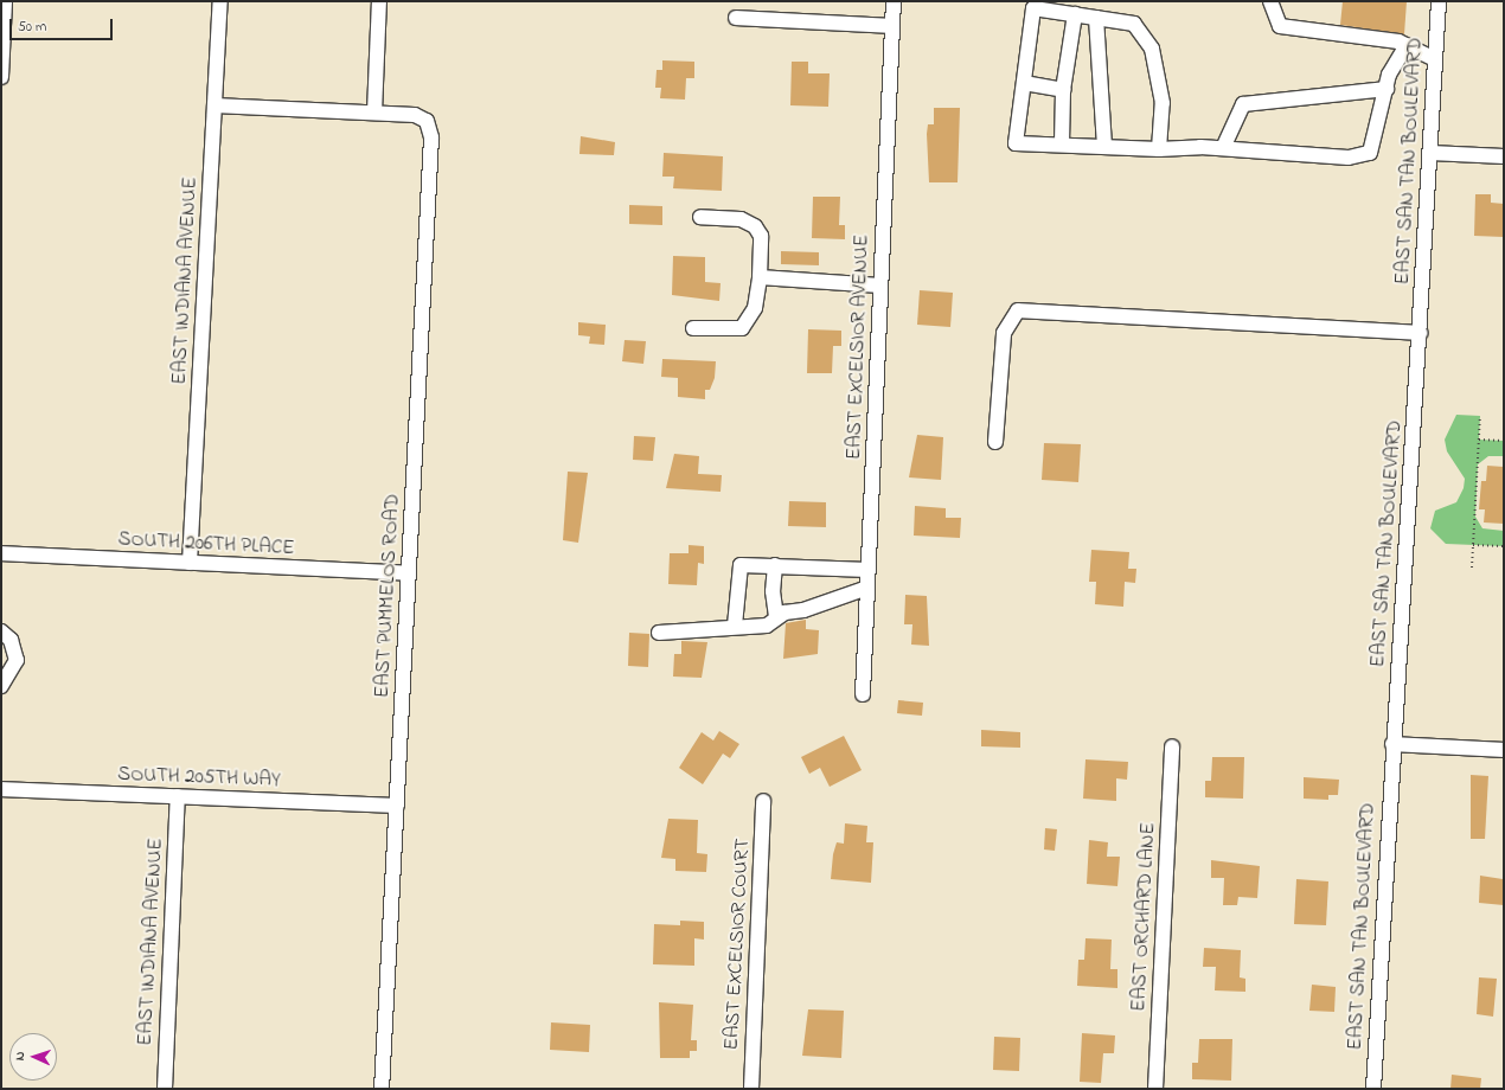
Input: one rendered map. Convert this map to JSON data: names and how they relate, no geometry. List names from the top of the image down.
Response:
{
  "streets": {
    "street": [
      "EAST SAN TAN BOULEVARD",
      "EAST INDIANA AVENUE",
      "EAST EXCELSIOR AVENUE",
      "SOUTH 206TH PLACE",
      "EAST PUMMELOS ROAD",
      "SOUTH 205TH WAY",
      "EAST ORCHARD LANE",
      "EAST EXCELSIOR COURT"
    ]
  },
  "crossings": [
    ["EAST INDIANA AVENUE", "SOUTH 206TH PLACE"],
    ["EAST INDIANA AVENUE", "SOUTH 205TH WAY"],
    ["SOUTH 206TH PLACE", "EAST PUMMELOS ROAD"],
    ["EAST PUMMELOS ROAD", "SOUTH 205TH WAY"]
  ],
  "scale_bar": "50 m",
  "north": "left"
}
